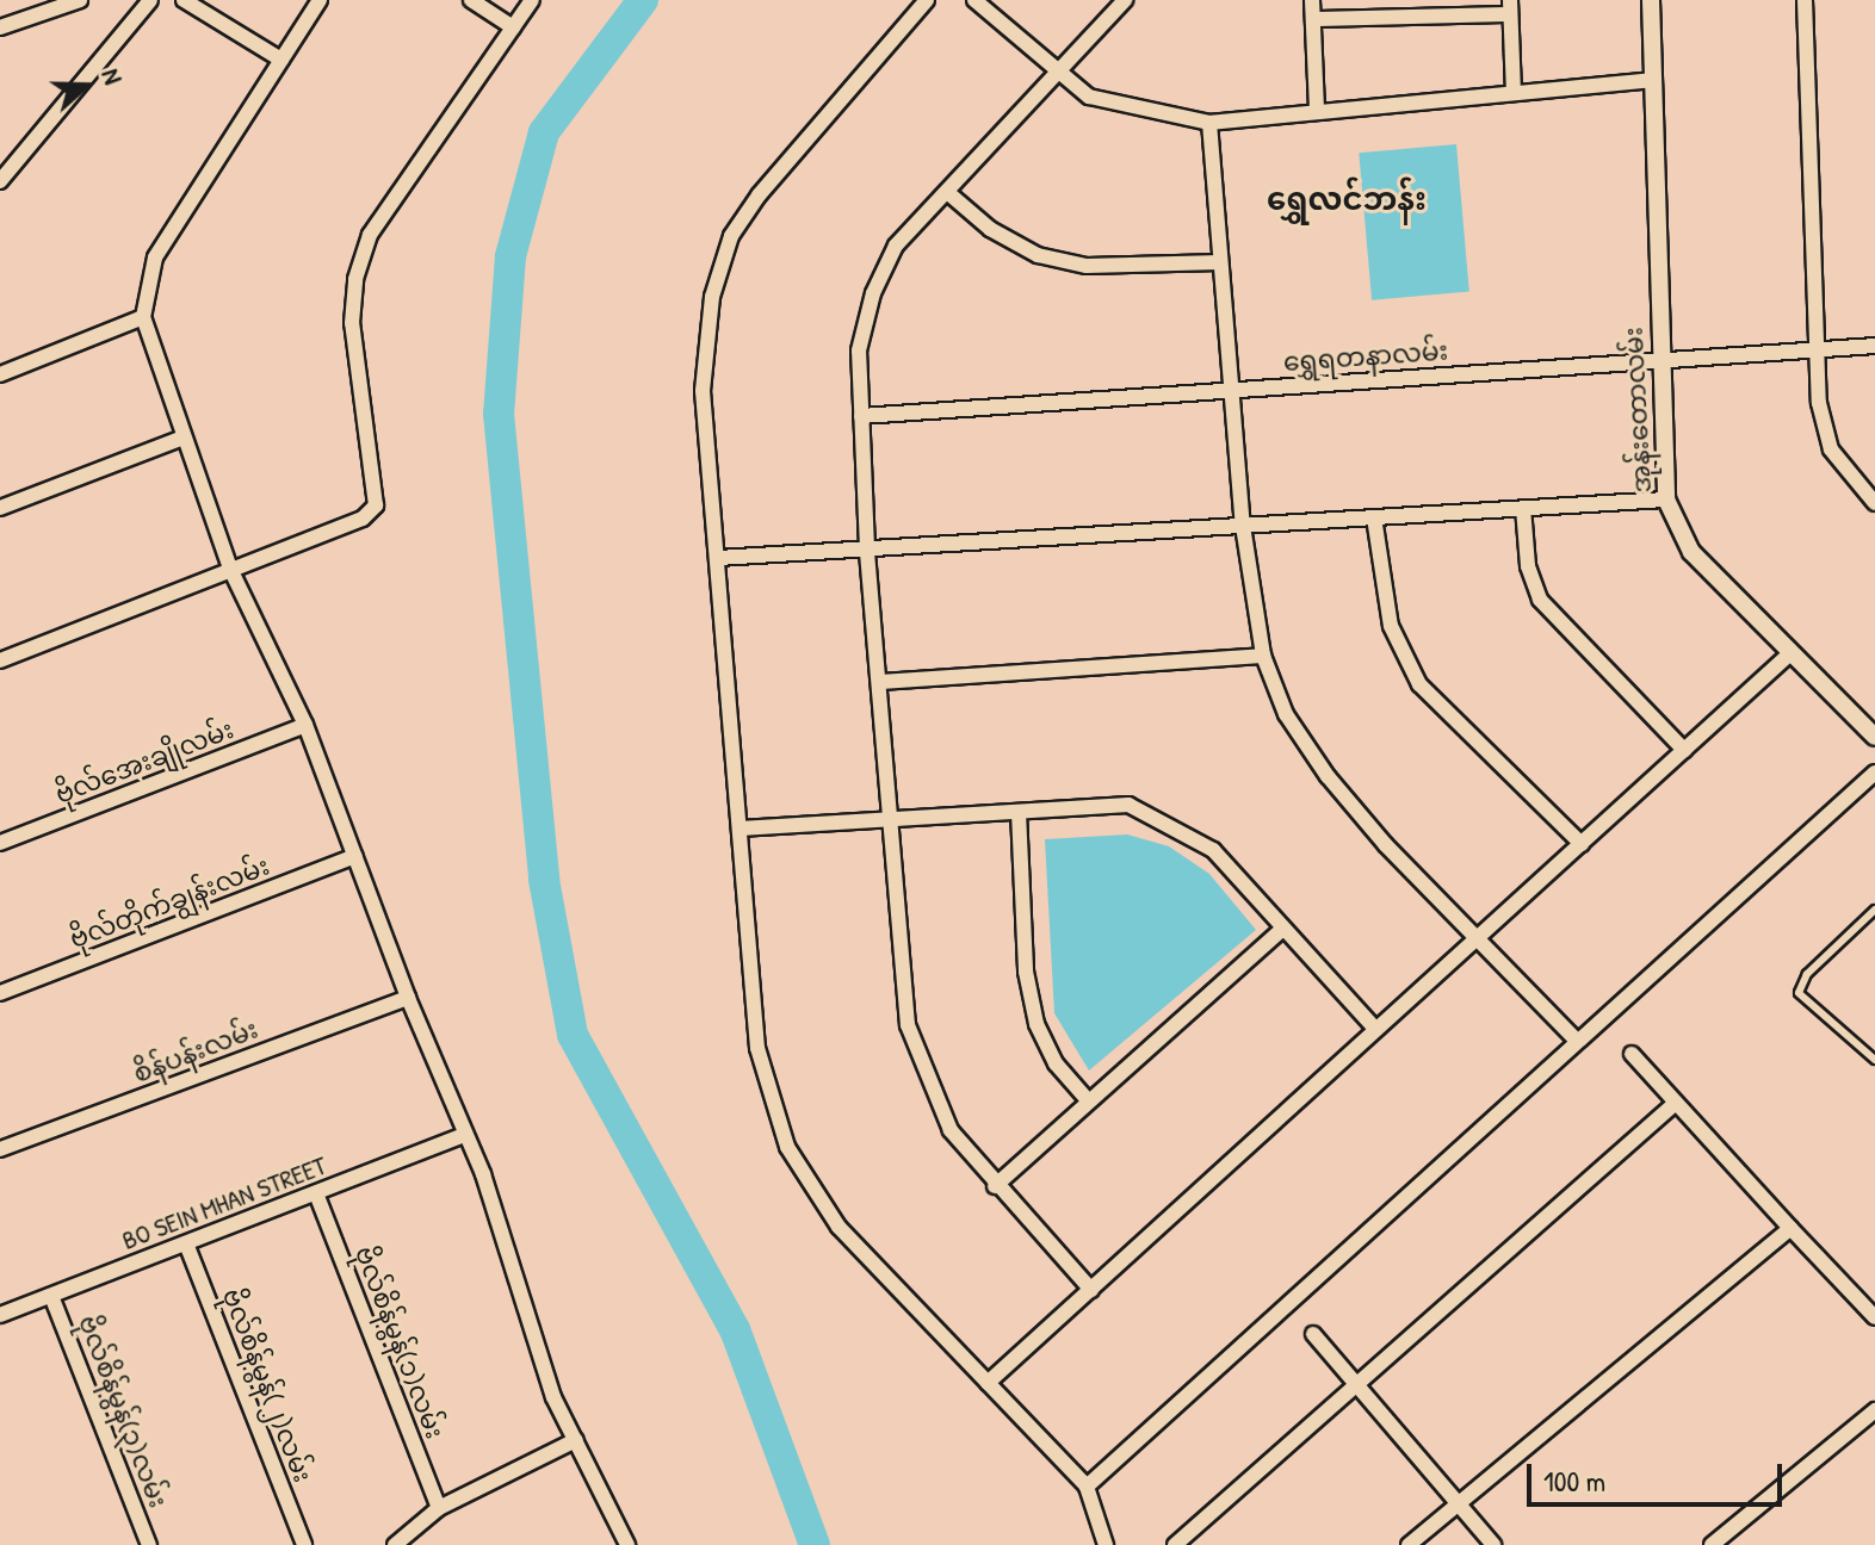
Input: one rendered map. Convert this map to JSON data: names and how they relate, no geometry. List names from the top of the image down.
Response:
{
  "streets": {
    "street": [
      "ရွှေရတနာလမ်း",
      "အုန်းတောလမ်း",
      "ဗိုလ်အေးချိုလမ်း",
      "ဗိုလ်တိုက်ချွန်းလမ်း",
      "စိန်ပန်းလမ်း",
      "BO SEIN MHAN STREET",
      "ဗိုလ်စိန်မွန်(၁)လမ်း",
      "ဗိုလ်စိန်မွန်(၂)လမ်း",
      "ဗိုလ်စိန်မွန်(၃)လမ်း"
    ]
  },
  "crossings": [
    ["ရွှေရတနာလမ်း", "အုန်းတောလမ်း"],
    ["BO SEIN MHAN STREET", "ဗိုလ်စိန်မွန်(၁)လမ်း"],
    ["BO SEIN MHAN STREET", "ဗိုလ်စိန်မွန်(၂)လမ်း"],
    ["BO SEIN MHAN STREET", "ဗိုလ်စိန်မွန်(၃)လမ်း"]
  ],
  "districts": ["ရွှေလင်ဘန်း"],
  "scale_bar": "100 m",
  "north": "right"
}
